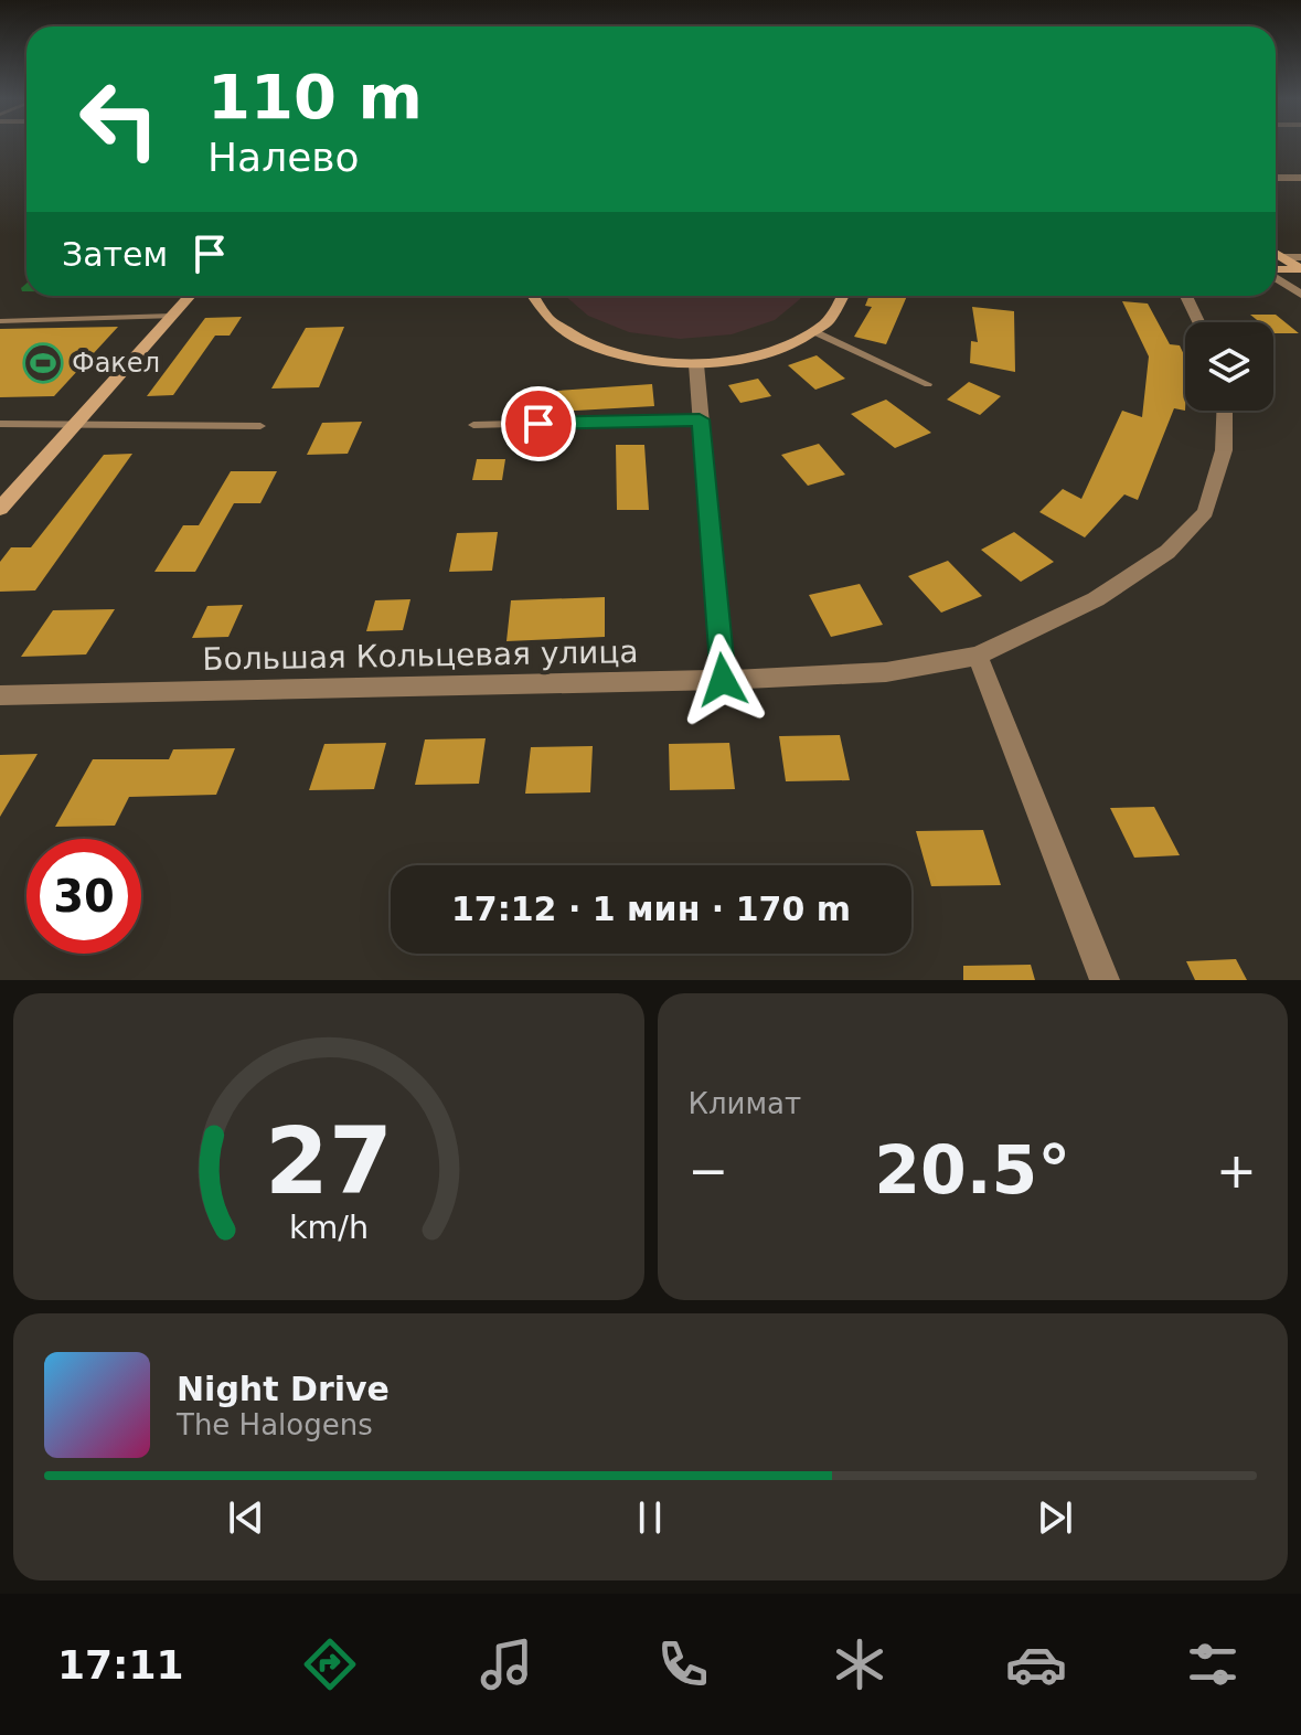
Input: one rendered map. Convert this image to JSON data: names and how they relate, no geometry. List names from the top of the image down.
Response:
{
  "streets": {
    "street": ["Большая Кольцевая улица"]
  },
  "places": {
    "sports": ["Факел"]
  },
  "page": {
    "turn": ["110 m", "Налево"],
    "then": "Затем",
    "limit": "30",
    "trip": "17:12 · 1 мин · 170 m",
    "tile": "Климат",
    "heat": ["−", "20.5°", "+"],
    "song": ["Night Drive", "The Halogens"],
    "tabs": "17:11",
    "gauge": ["27", "km/h"]
  }
}
